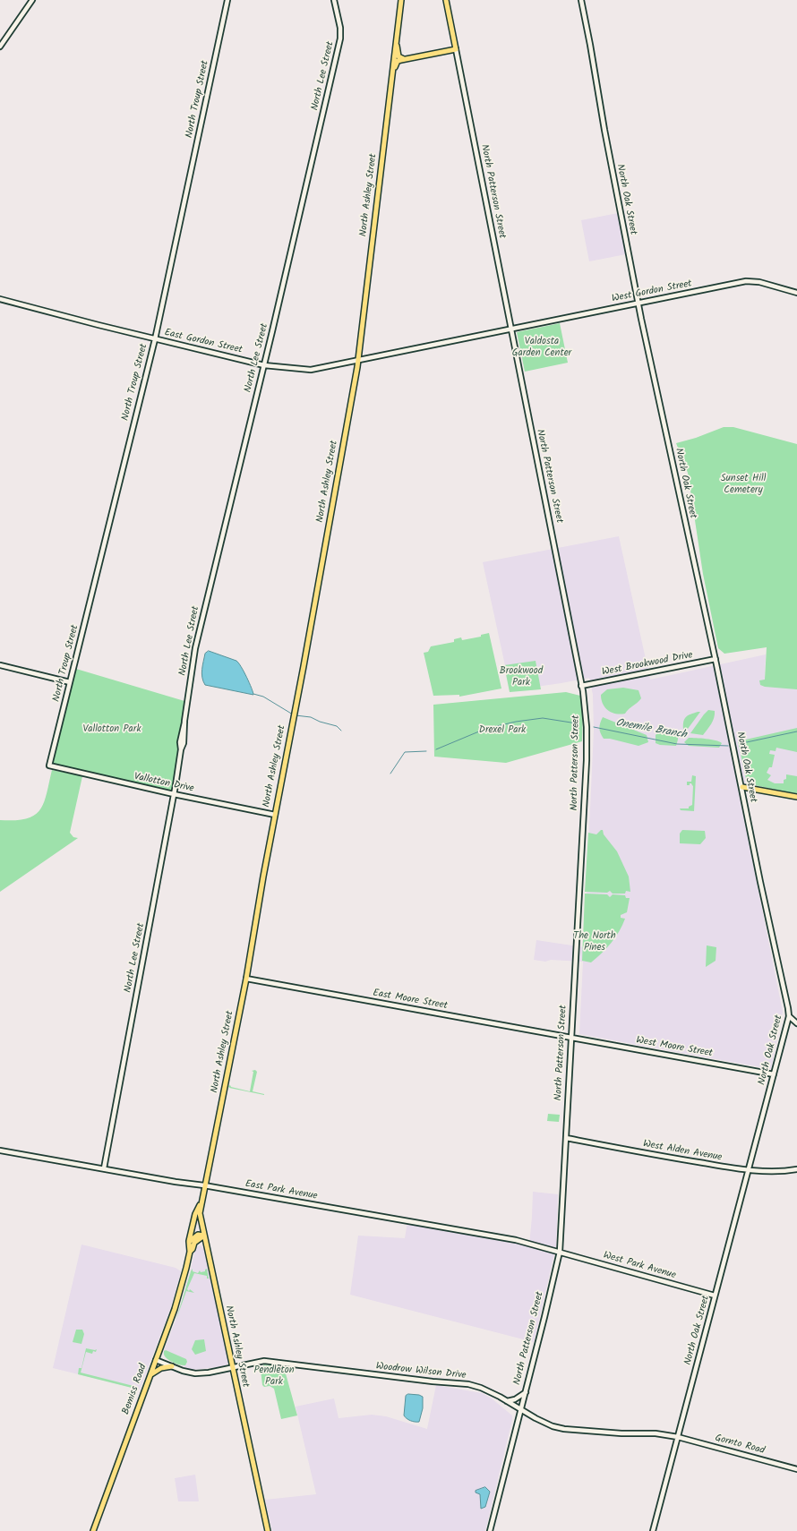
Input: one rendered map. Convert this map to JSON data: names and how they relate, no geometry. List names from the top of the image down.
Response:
{
  "streets": {
    "main road": ["North Patterson Street", "North Ashley Street", "Bemiss Road"],
    "street": [
      "North Lee Street",
      "North Troup Street",
      "North Oak Street",
      "West Gordon Street",
      "East Gordon Street",
      "West Brookwood Drive",
      "Vallotton Drive",
      "East Moore Street",
      "West Moore Street",
      "West Alden Avenue",
      "East Park Avenue",
      "West Park Avenue",
      "Woodrow Wilson Drive",
      "Gornto Road"
    ]
  },
  "crossings": [
    ["North Lee Street", "East Gordon Street"],
    ["North Lee Street", "Vallotton Drive"],
    ["North Lee Street", "East Park Avenue"],
    ["North Troup Street", "East Gordon Street"],
    ["North Troup Street", "Vallotton Drive"],
    ["North Patterson Street", "West Gordon Street"],
    ["North Patterson Street", "East Gordon Street"],
    ["North Patterson Street", "West Brookwood Drive"],
    ["North Patterson Street", "East Moore Street"],
    ["North Patterson Street", "West Moore Street"],
    ["North Patterson Street", "West Alden Avenue"],
    ["North Patterson Street", "East Park Avenue"],
    ["North Patterson Street", "West Park Avenue"],
    ["North Patterson Street", "Woodrow Wilson Drive"],
    ["North Ashley Street", "East Gordon Street"],
    ["North Ashley Street", "Vallotton Drive"],
    ["North Ashley Street", "East Moore Street"],
    ["North Ashley Street", "East Park Avenue"],
    ["North Ashley Street", "Woodrow Wilson Drive"],
    ["North Ashley Street", "Bemiss Road"],
    ["North Oak Street", "West Gordon Street"],
    ["North Oak Street", "West Brookwood Drive"],
    ["North Oak Street", "West Moore Street"],
    ["North Oak Street", "West Alden Avenue"],
    ["North Oak Street", "West Park Avenue"],
    ["North Oak Street", "Woodrow Wilson Drive"],
    ["North Oak Street", "Gornto Road"],
    ["West Gordon Street", "East Gordon Street"],
    ["East Moore Street", "West Moore Street"],
    ["East Park Avenue", "West Park Avenue"],
    ["Woodrow Wilson Drive", "Bemiss Road"],
    ["Woodrow Wilson Drive", "Gornto Road"]
  ],
  "water": ["Onemile Branch"],
  "parks": [
    "Valdosta Garden Center",
    "Sunset Hill Cemetery",
    "Brookwood Park",
    "Vallotton Park",
    "Drexel Park",
    "The North Pines",
    "Pendleton Park"
  ]
}
